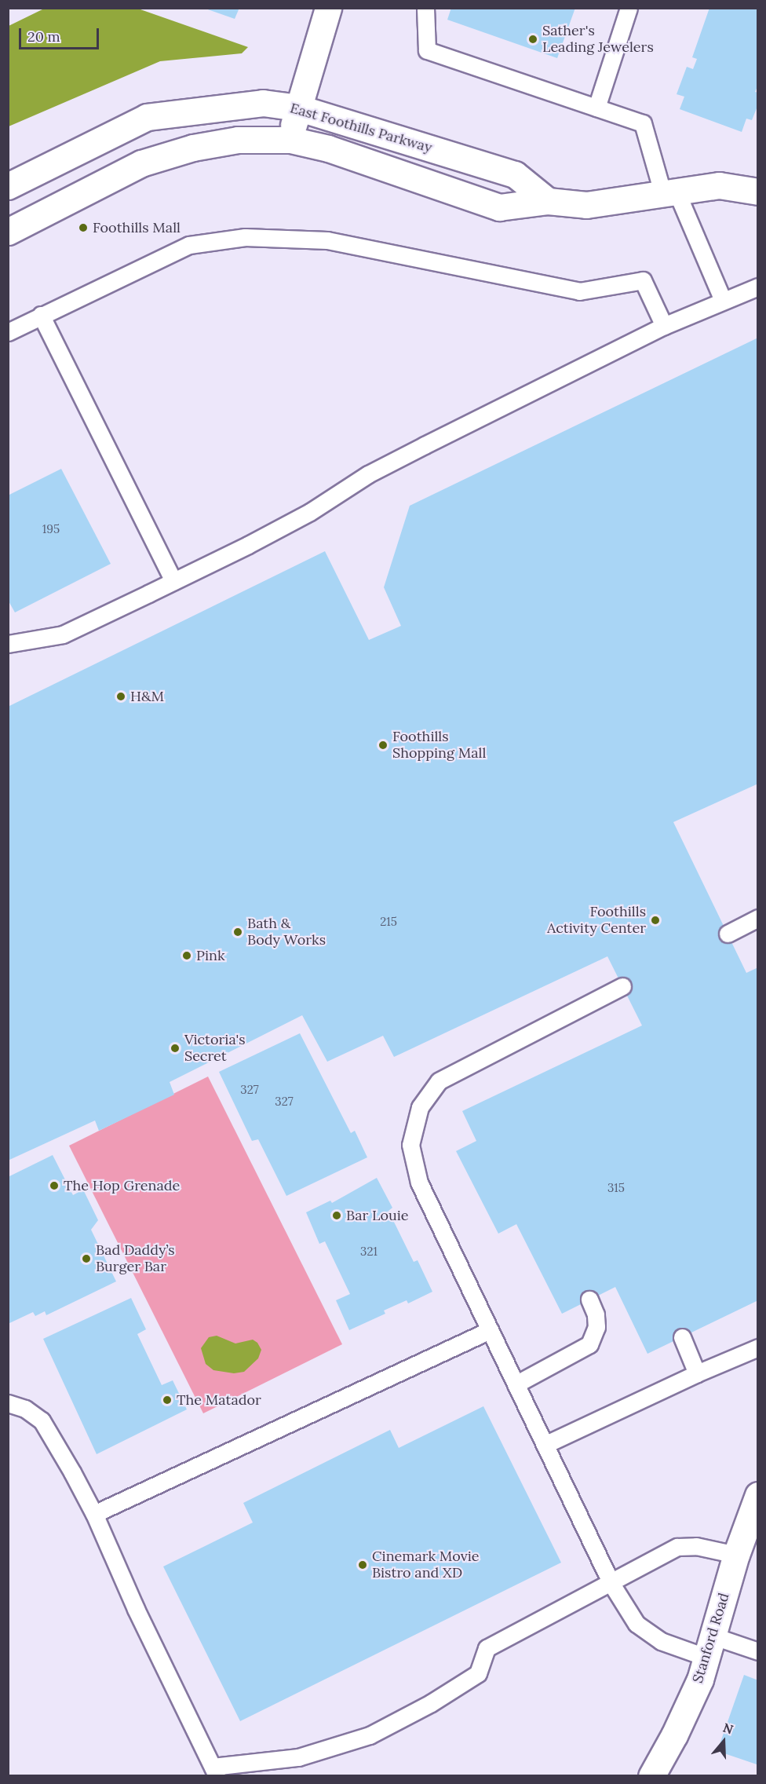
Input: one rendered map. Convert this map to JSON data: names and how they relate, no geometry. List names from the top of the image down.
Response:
{
  "streets": {
    "street": ["East Foothills Parkway", "Stanford Road"]
  },
  "places": [
    "Sather's Leading Jewelers",
    "Foothills Mall",
    "H&M",
    "Foothills Shopping Mall",
    "Foothills Activity Center",
    "Bath & Body Works",
    "Pink",
    "Victoria's Secret",
    "The Hop Grenade",
    "Bar Louie",
    "Bad Daddy’s Burger Bar",
    "The Matador",
    "Cinemark Movie Bistro and XD"
  ],
  "house_numbers": [
    "195",
    "215",
    "327",
    "327",
    "315",
    "321"
  ],
  "scale_bar": "20 m",
  "north": "top"
}
